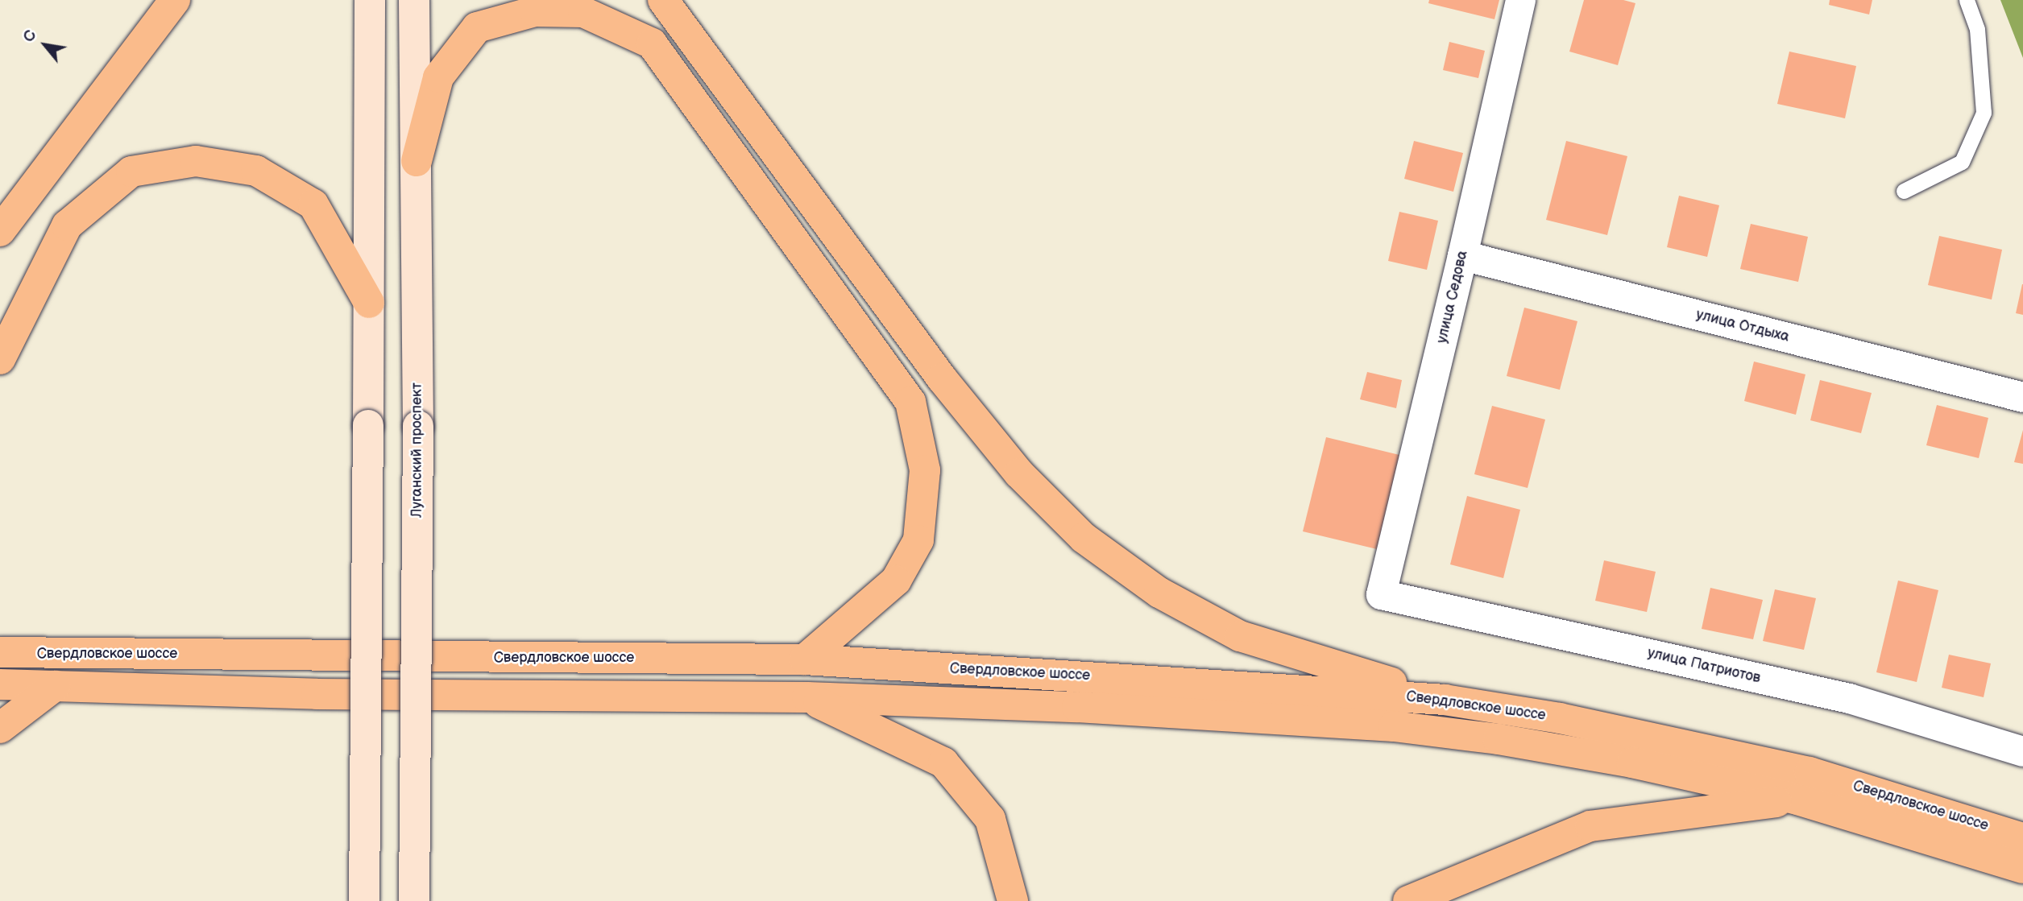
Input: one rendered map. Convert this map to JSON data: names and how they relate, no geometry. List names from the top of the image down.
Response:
{
  "streets": {
    "main road": ["Луганский проспект", "Свердловское шоссе"],
    "street": ["улица Седова", "улица Отдыха", "улица Патриотов"]
  },
  "crossings": [
    ["улица Седова", "улица Отдыха"],
    ["улица Седова", "улица Патриотов"]
  ],
  "north": "top left"
}
